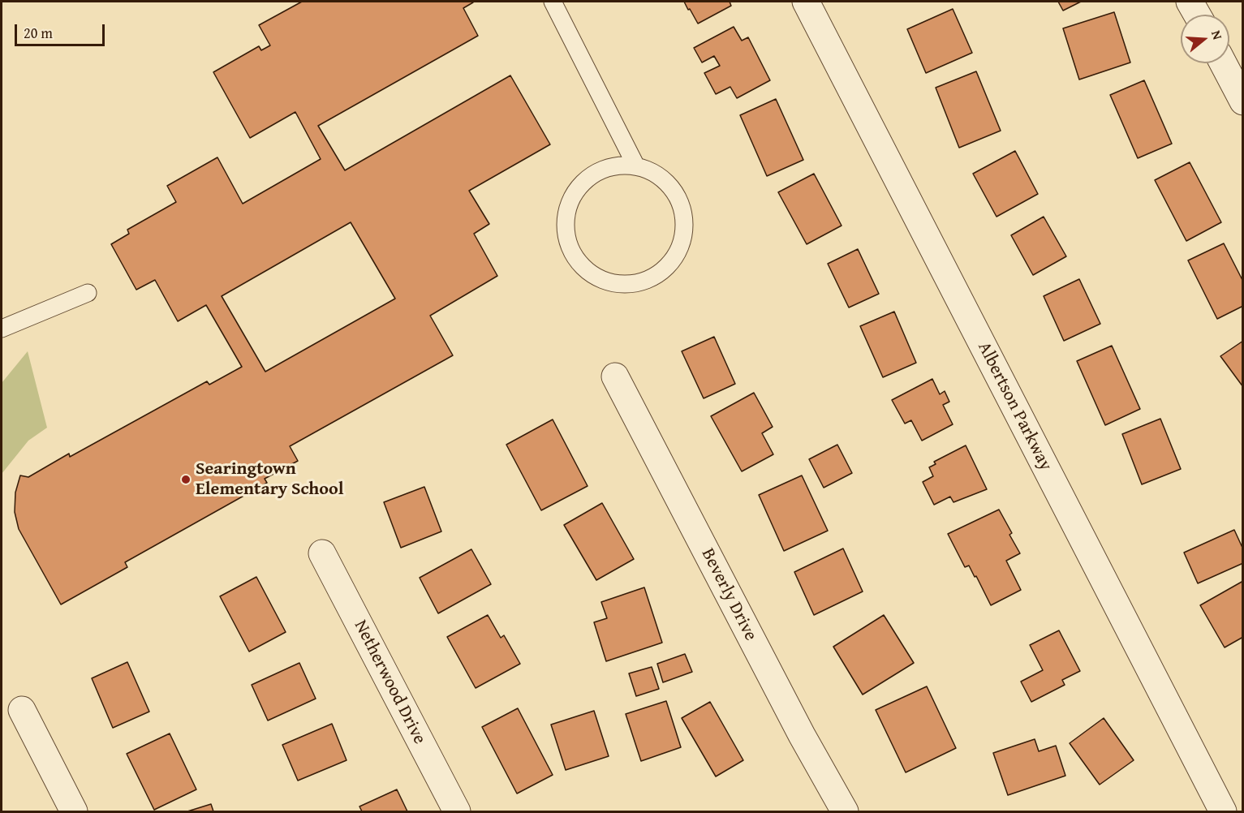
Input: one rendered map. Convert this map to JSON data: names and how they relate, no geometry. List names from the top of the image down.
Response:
{
  "streets": {
    "street": ["Albertson Parkway", "Beverly Drive", "Netherwood Drive"]
  },
  "places": ["Searingtown Elementary School"],
  "scale_bar": "20 m",
  "north": "right"
}
